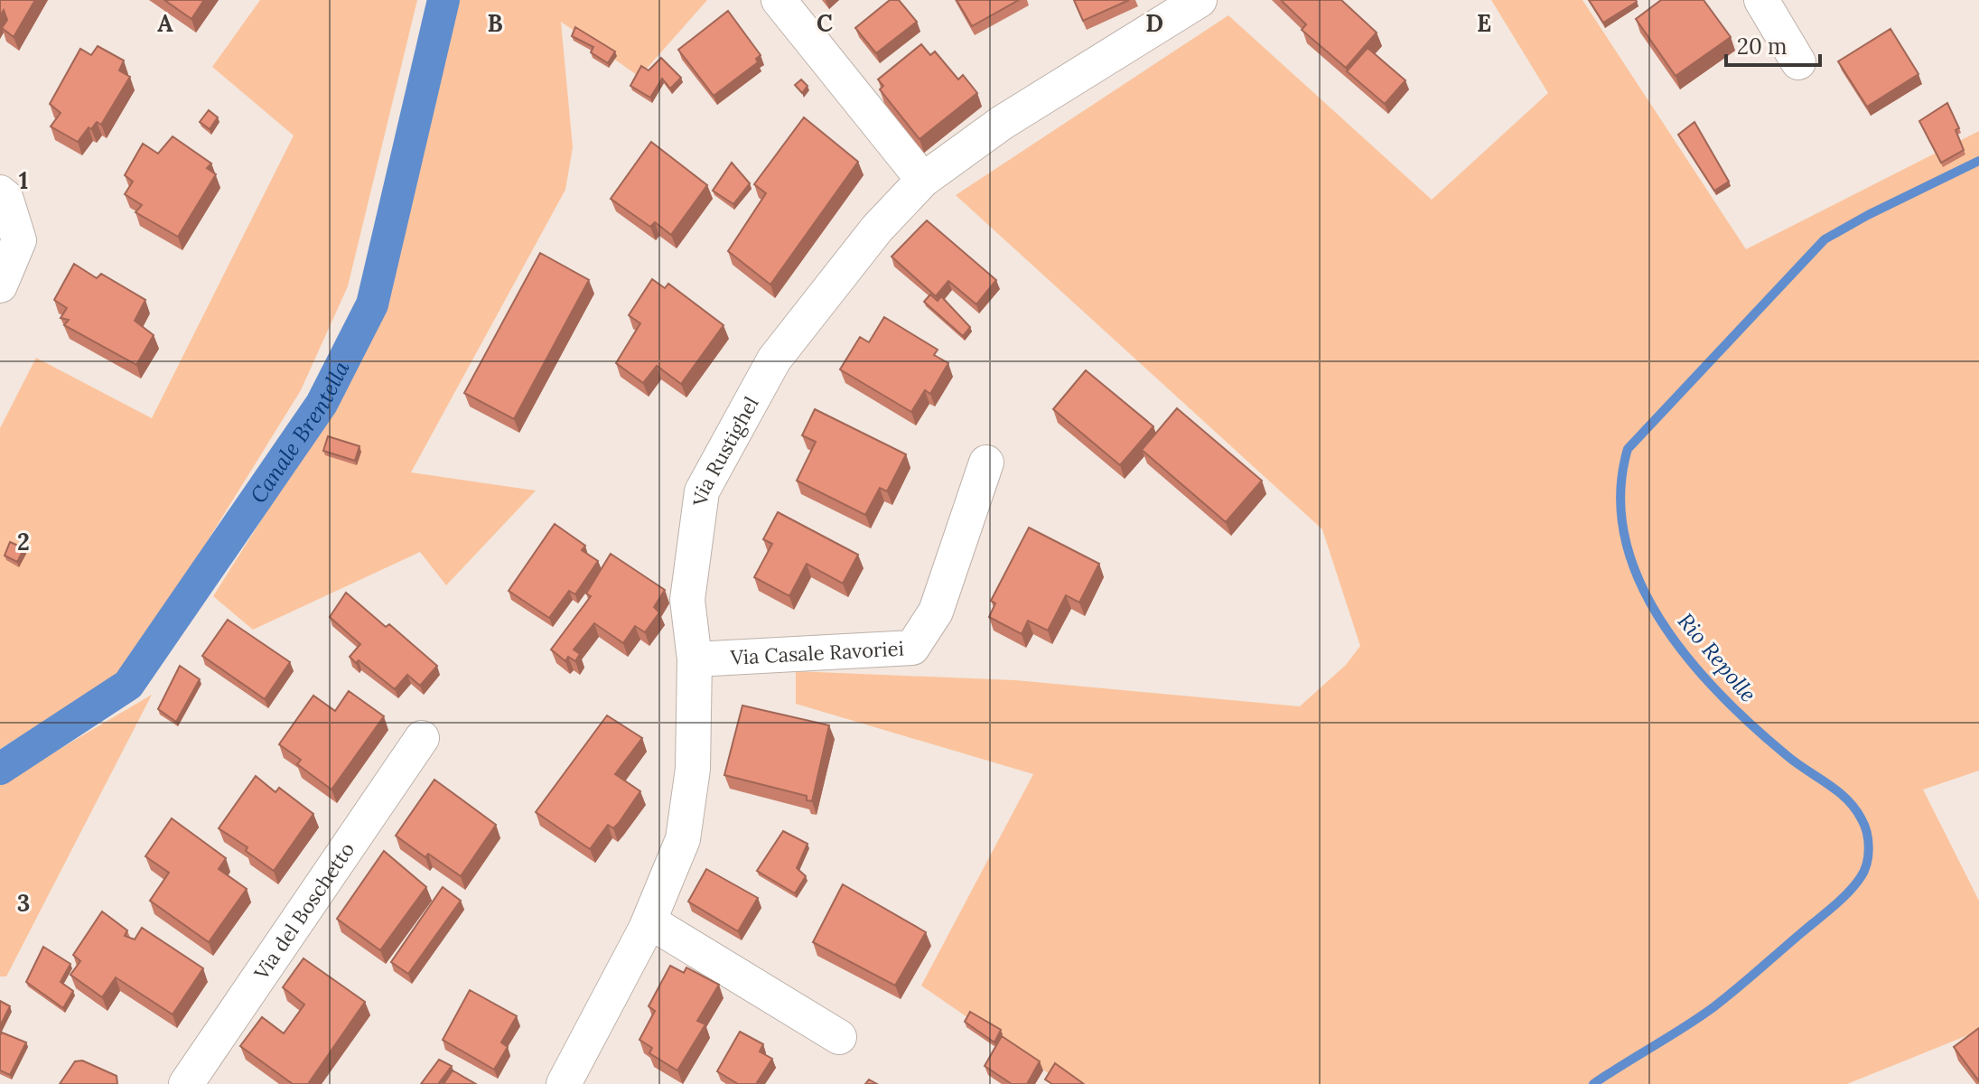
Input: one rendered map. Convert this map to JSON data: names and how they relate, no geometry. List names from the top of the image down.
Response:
{
  "streets": {
    "street": ["Via Rustighel", "Via Casale Ravoriei", "Via del Boschetto"]
  },
  "crossings": [
    ["Via Rustighel", "Via Casale Ravoriei"]
  ],
  "water": ["Canale Brentella", "Rio Repolle"],
  "scale_bar": "20 m",
  "grid": {
    "columns": [
      "A",
      "B",
      "C",
      "D",
      "E"
    ],
    "rows": ["1", "2", "3"]
  }
}
